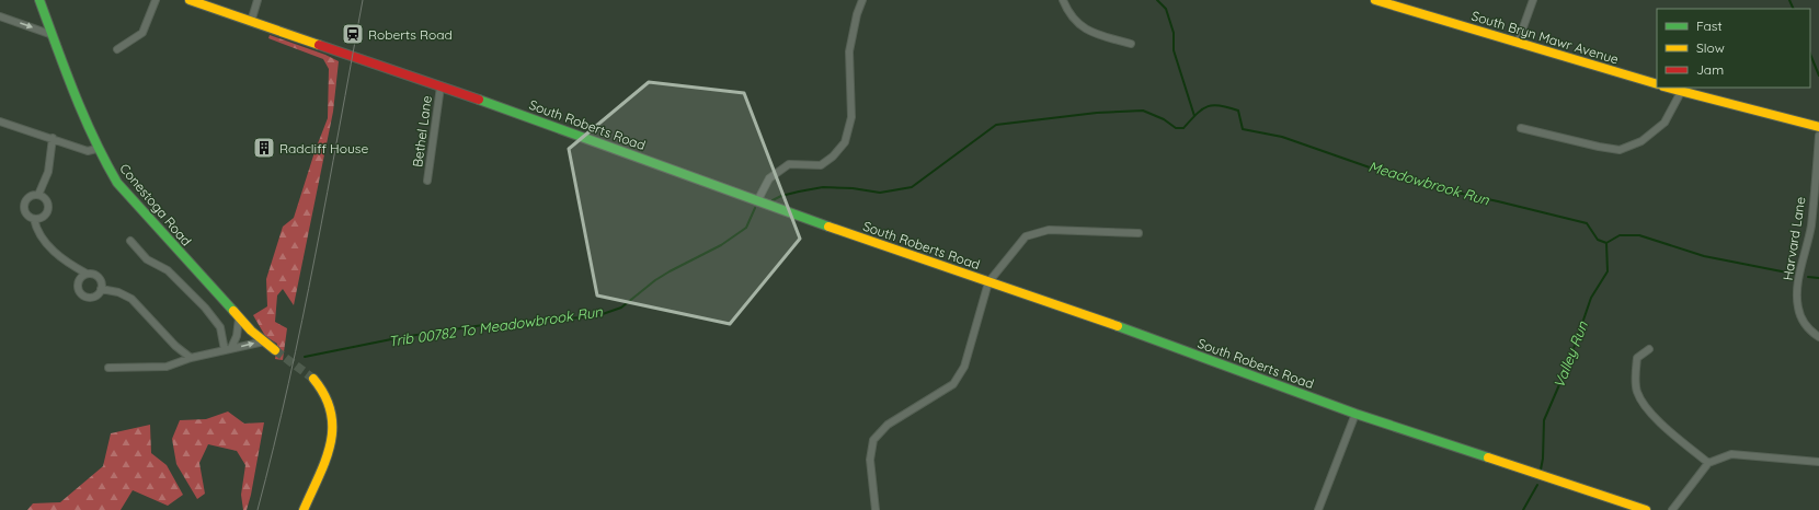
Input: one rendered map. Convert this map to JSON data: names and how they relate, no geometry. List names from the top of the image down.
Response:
{
  "streets": {
    "street": [
      "South Bryn Mawr Avenue",
      "South Roberts Road",
      "Bethel Lane",
      "Conestoga Road",
      "Harvard Lane"
    ]
  },
  "crossings": [
    ["South Roberts Road", "Bethel Lane"]
  ],
  "water": ["Meadowbrook Run", "Trib 00782 To Meadowbrook Run", "Valley Run"],
  "places": {
    "station": ["Roberts Road"],
    "building": ["Radcliff House"]
  },
  "legend": ["Fast", "Slow", "Jam"]
}
